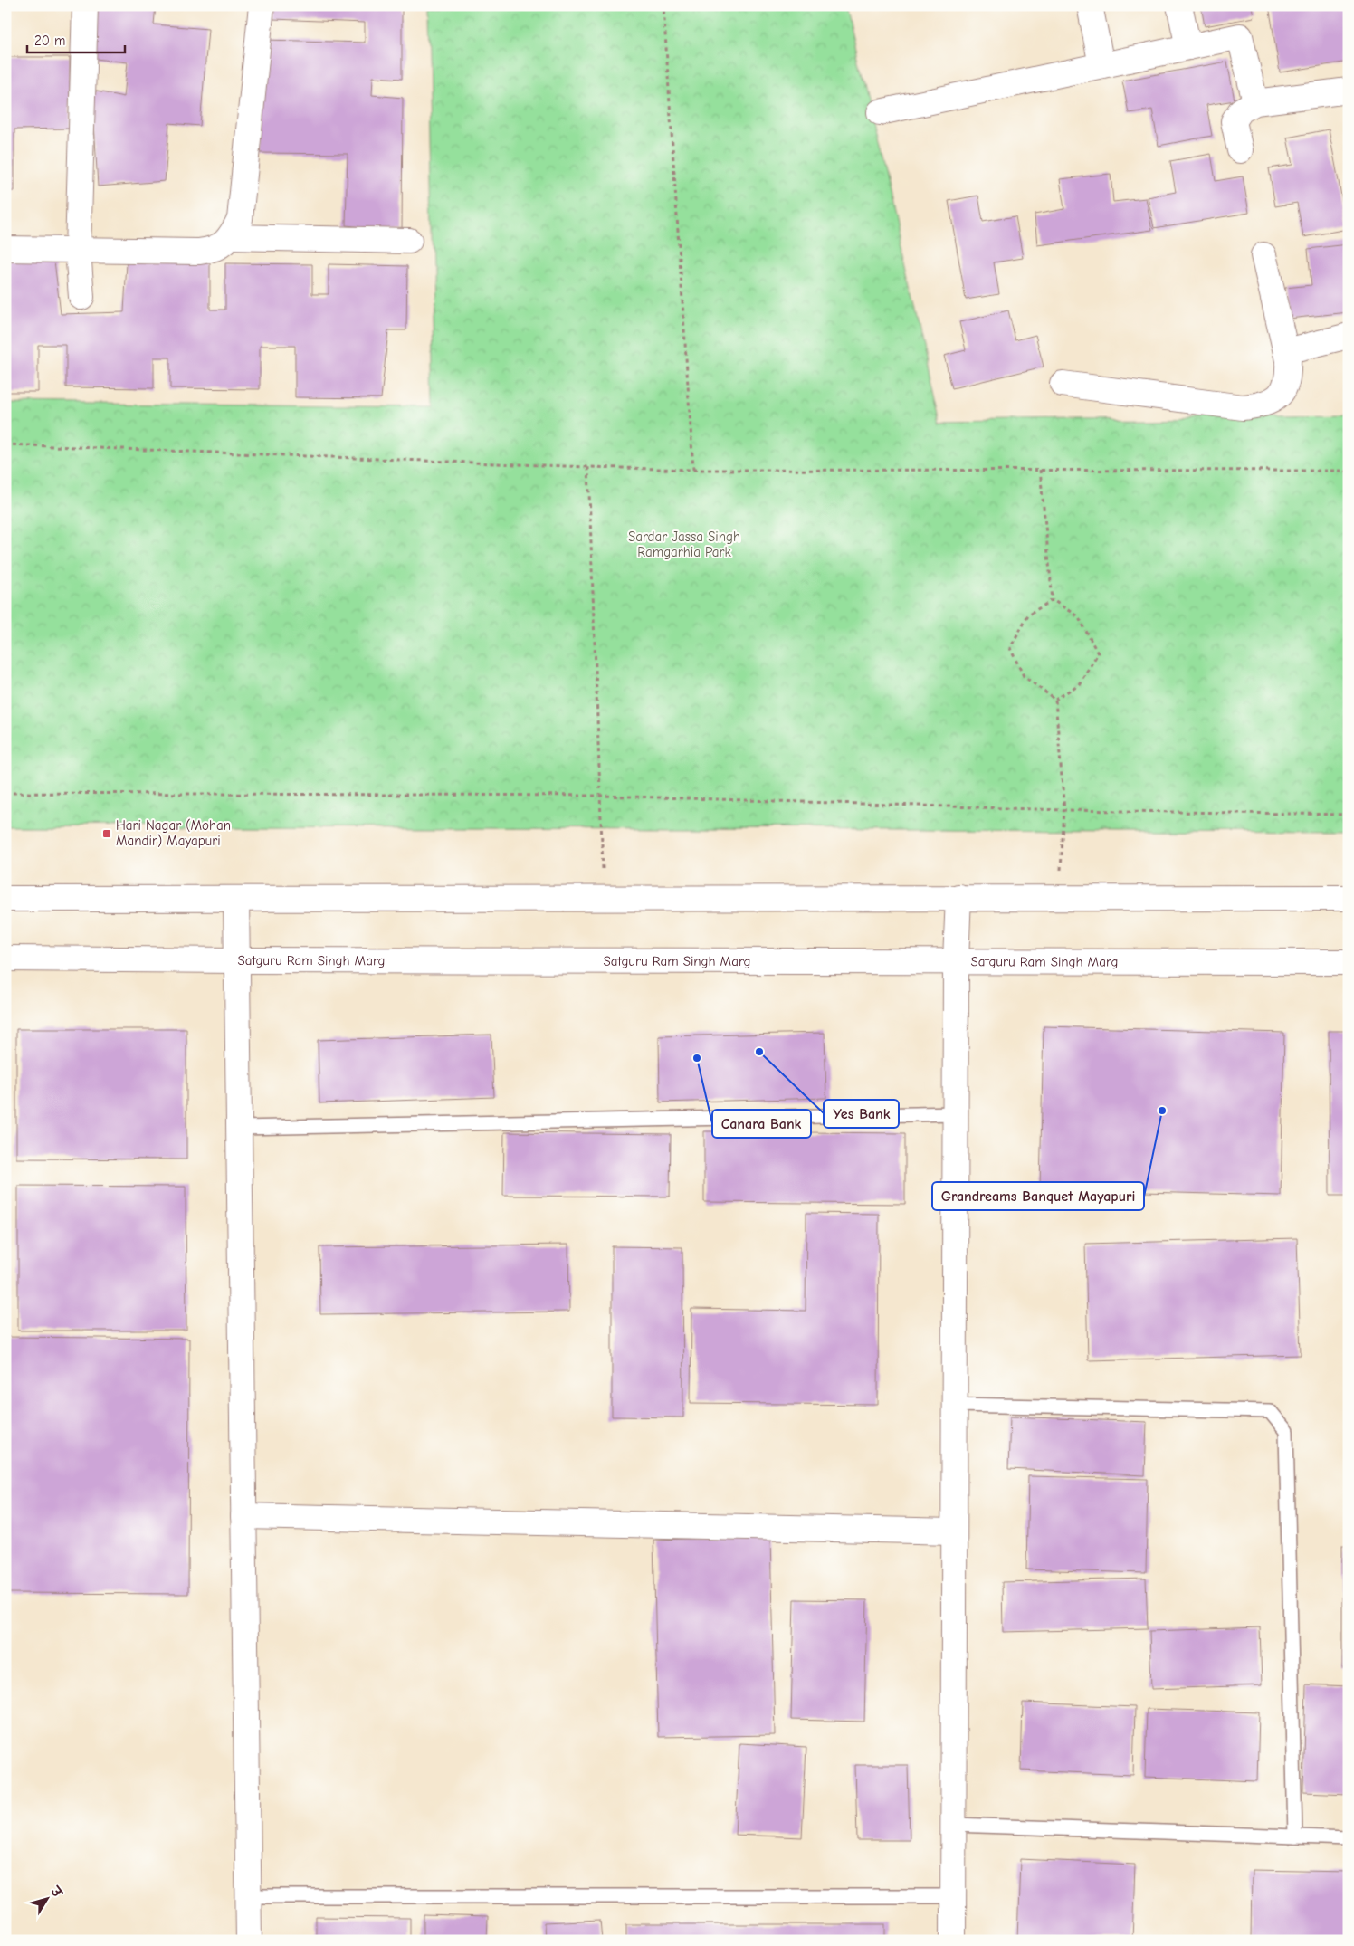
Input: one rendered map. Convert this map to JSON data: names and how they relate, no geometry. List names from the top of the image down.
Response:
{
  "streets": {
    "street": ["Satguru Ram Singh Marg"]
  },
  "parks": ["Sardar Jassa Singh Ramgarhia Park"],
  "places": {
    "transit": ["Hari Nagar (Mohan Mandir) Mayapuri"],
    "other": ["Yes Bank", "Canara Bank", "Grandreams Banquet Mayapuri"]
  },
  "scale_bar": "20 m",
  "north": "top right"
}
